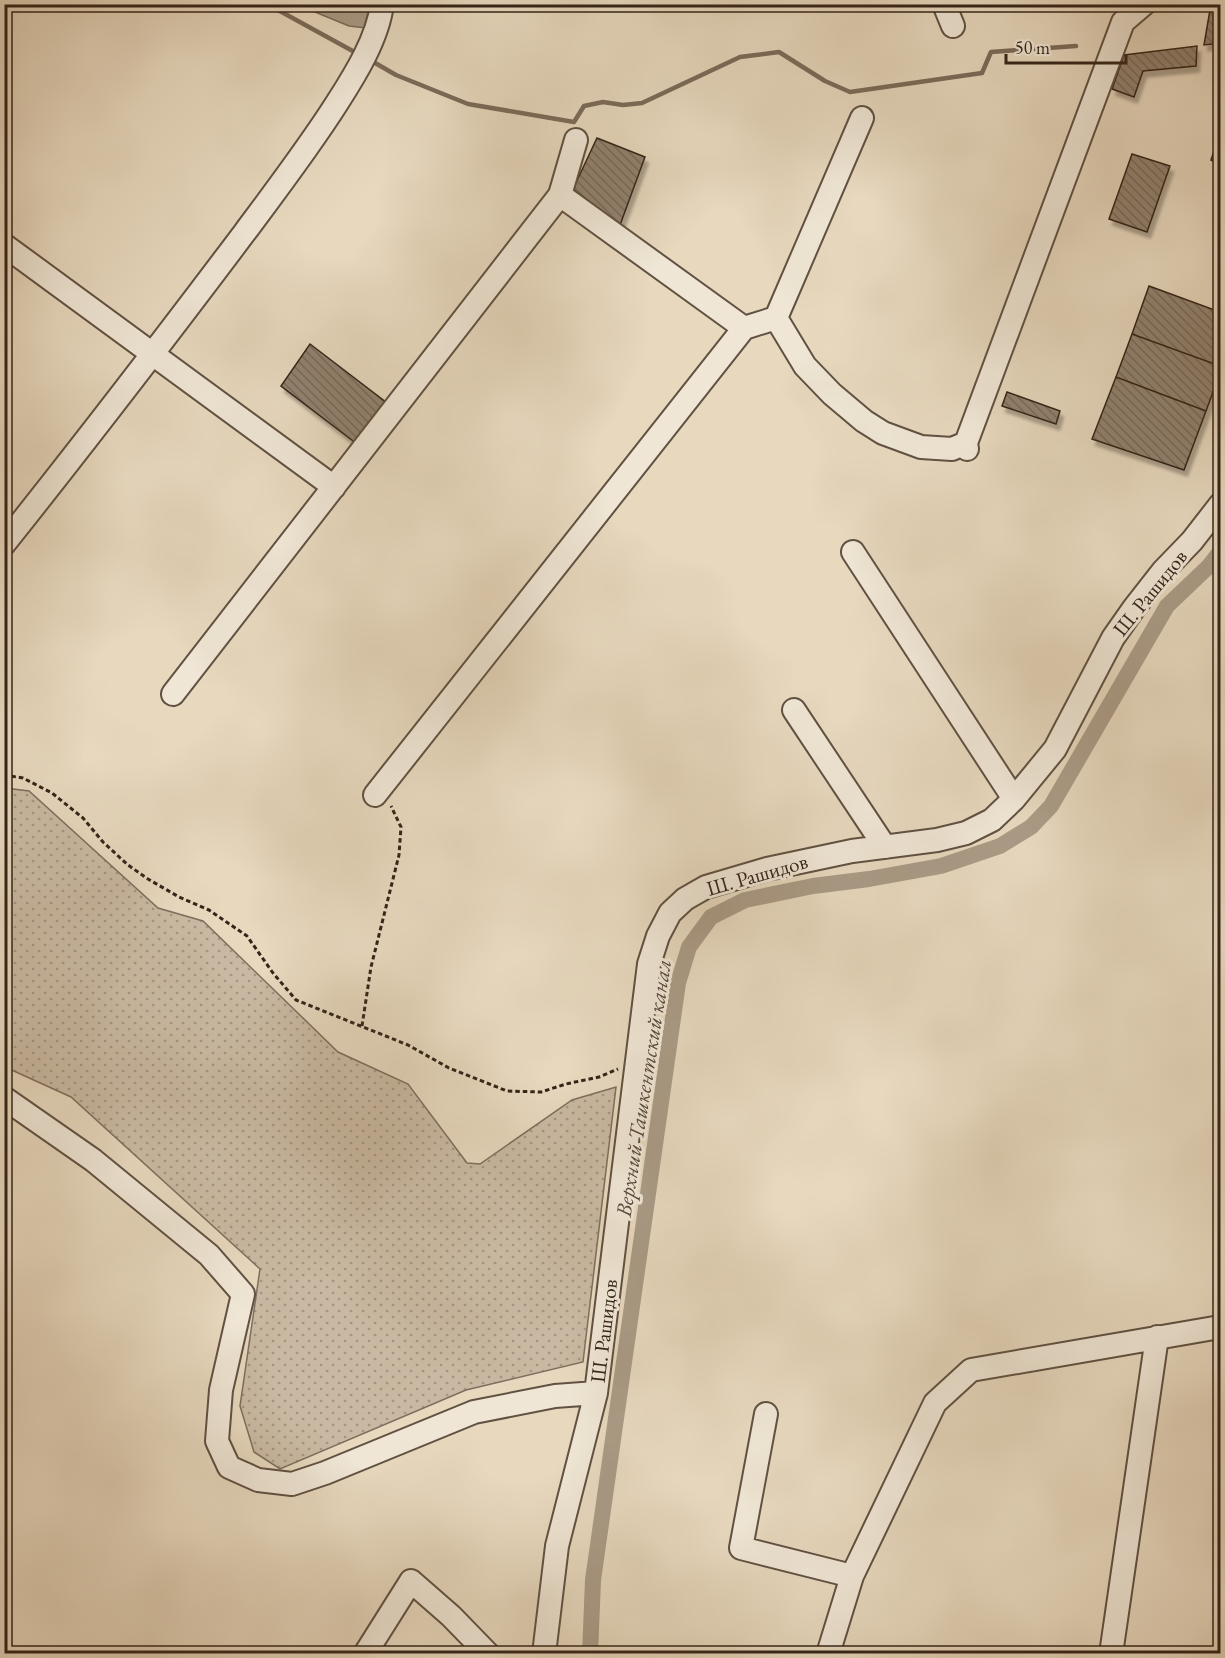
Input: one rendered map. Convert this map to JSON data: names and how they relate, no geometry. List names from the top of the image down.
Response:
{
  "streets": {
    "street": ["Ш. Рашидов"]
  },
  "water": ["Верхний Ташкентский канал"],
  "scale_bar": "50 m"
}
